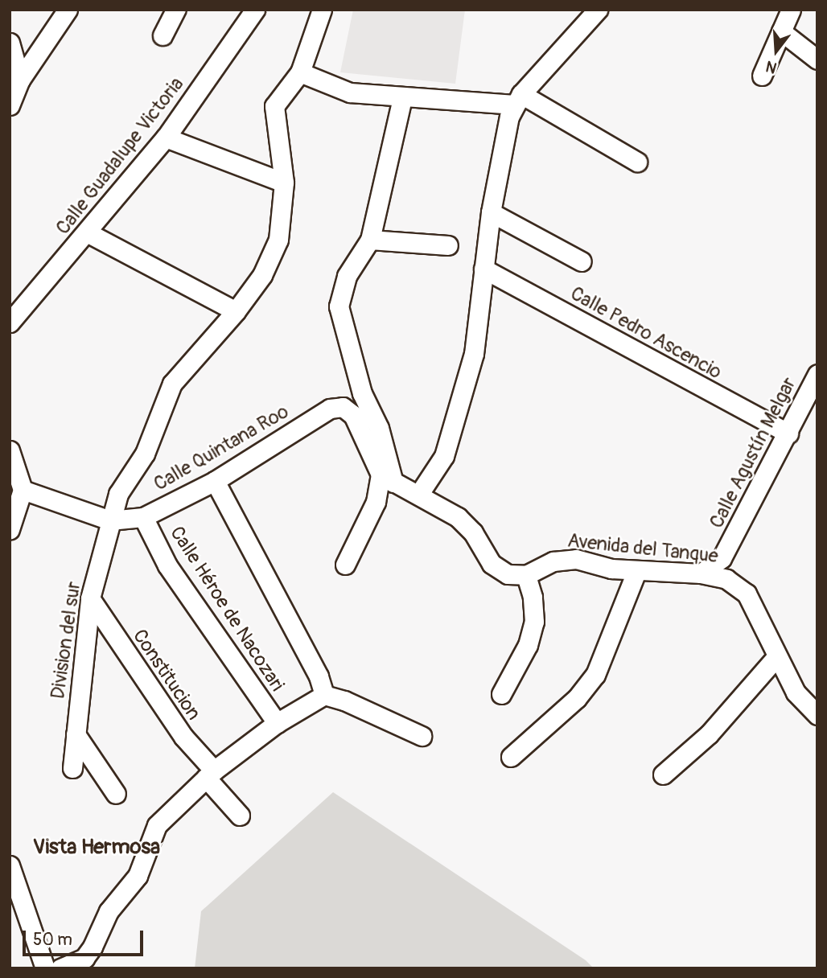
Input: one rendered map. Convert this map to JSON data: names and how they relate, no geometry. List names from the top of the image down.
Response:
{
  "streets": {
    "street": [
      "Calle Guadalupe Victoria",
      "Calle Pedro Ascencio",
      "Calle Quintana Roo",
      "Calle Agustín Melgar",
      "Avenida del Tanque",
      "Calle Héroe de Nacozari",
      "Division del sur",
      "Constitucion"
    ]
  },
  "crossings": [
    ["Calle Pedro Ascencio", "Calle Agustín Melgar"],
    ["Calle Quintana Roo", "Calle Héroe de Nacozari"],
    ["Calle Quintana Roo", "Division del sur"],
    ["Calle Agustín Melgar", "Avenida del Tanque"],
    ["Division del sur", "Constitucion"]
  ],
  "districts": ["Vista Hermosa"],
  "scale_bar": "50 m",
  "north": "bottom"
}
